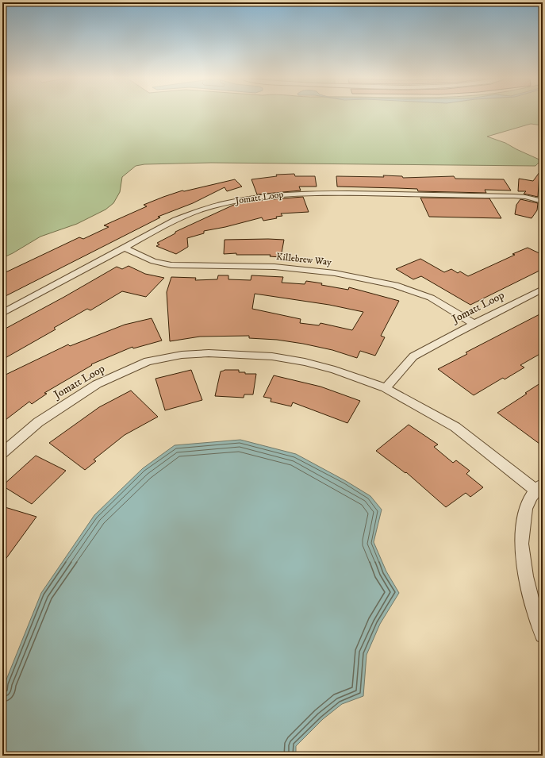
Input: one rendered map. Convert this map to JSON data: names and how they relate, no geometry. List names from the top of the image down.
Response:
{
  "streets": {
    "street": ["Jomatt Loop", "Killebrew Way"]
  },
  "crossings": [
    ["Jomatt Loop", "Killebrew Way"]
  ]
}
